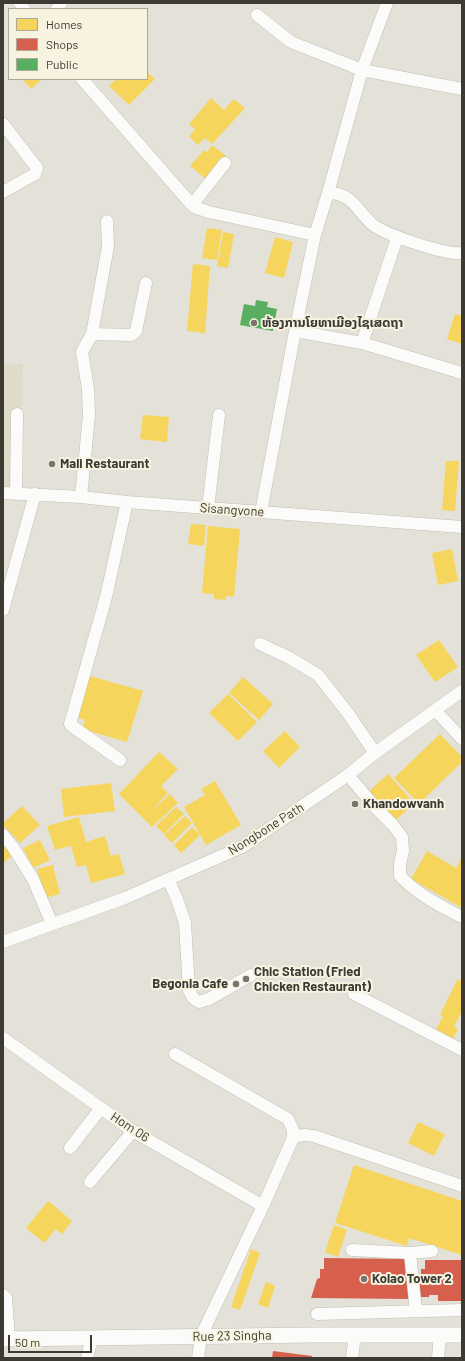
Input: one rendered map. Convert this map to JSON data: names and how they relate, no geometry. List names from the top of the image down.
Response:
{
  "streets": {
    "main road": ["Rue 23 Singha"],
    "street": ["Sisangvone", "Nongbone Path", "Hom 06"]
  },
  "places": [
    "ຫ້ອງການໂຍທາເມືອງໄຊເສດຖາ",
    "Mali Restaurant",
    "Khandowvanh",
    "Chic Station (Fried Chicken Restaurant)",
    "Begonia Cafe",
    "Kolao Tower 2"
  ],
  "legend": ["Homes", "Shops", "Public"],
  "scale_bar": "50 m"
}
